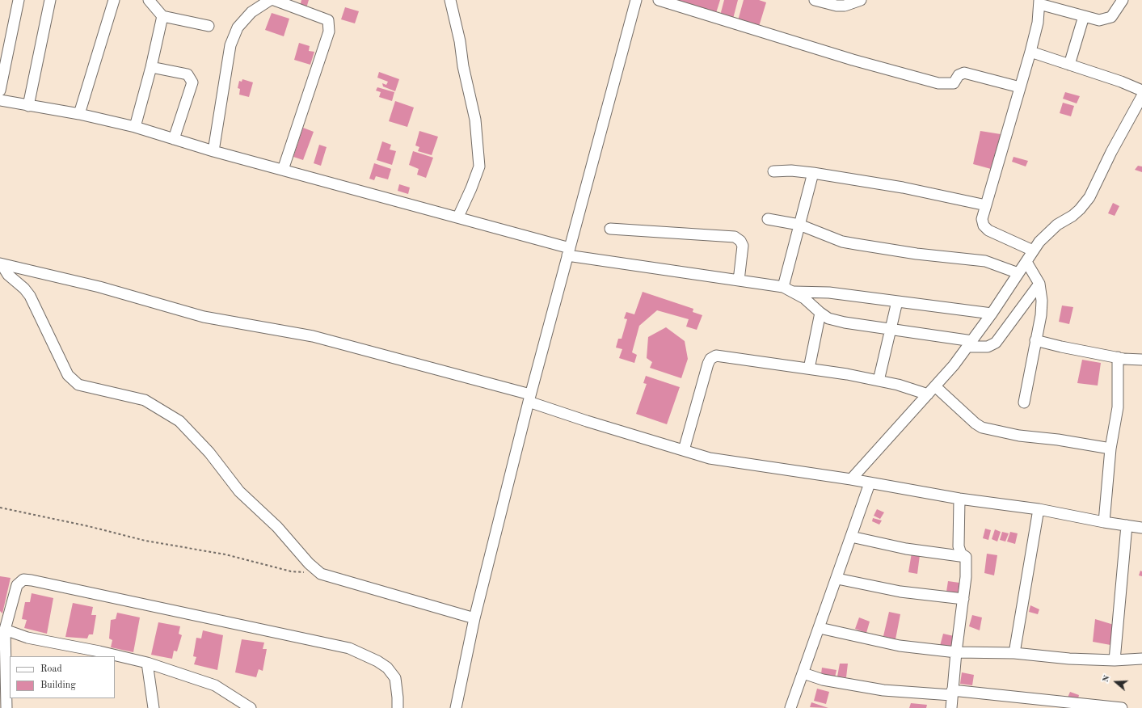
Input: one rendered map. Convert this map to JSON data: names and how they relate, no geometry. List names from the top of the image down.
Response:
{
  "legend": ["Road", "Building"],
  "north": "left"
}
